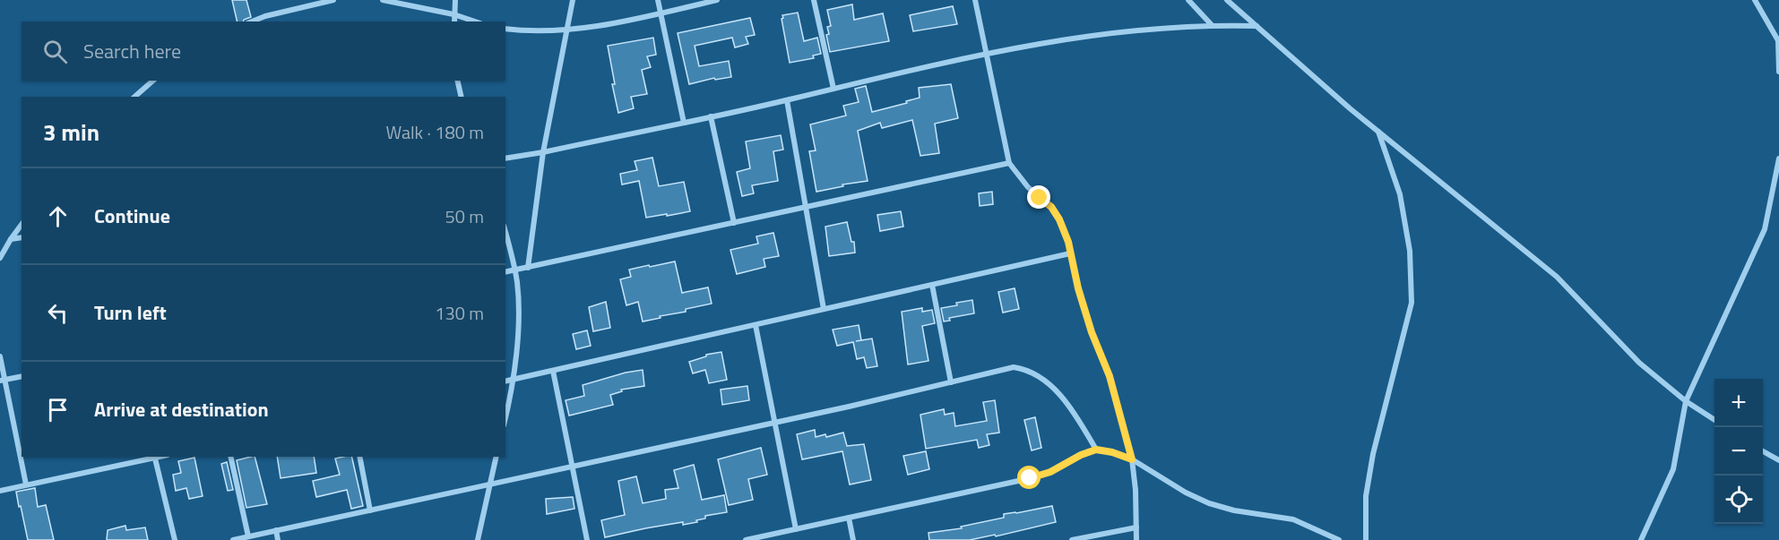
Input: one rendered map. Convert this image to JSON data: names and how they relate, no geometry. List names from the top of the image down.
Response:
{
  "page": {
    "search": "Search here",
    "heading": ["3 min", "Walk · 180 m"],
    "list": [
      ["Continue", "50 m"],
      ["Turn left", "130 m"],
      "Arrive at destination"
    ],
    "map_buttons": ["+", "−"]
  }
}
